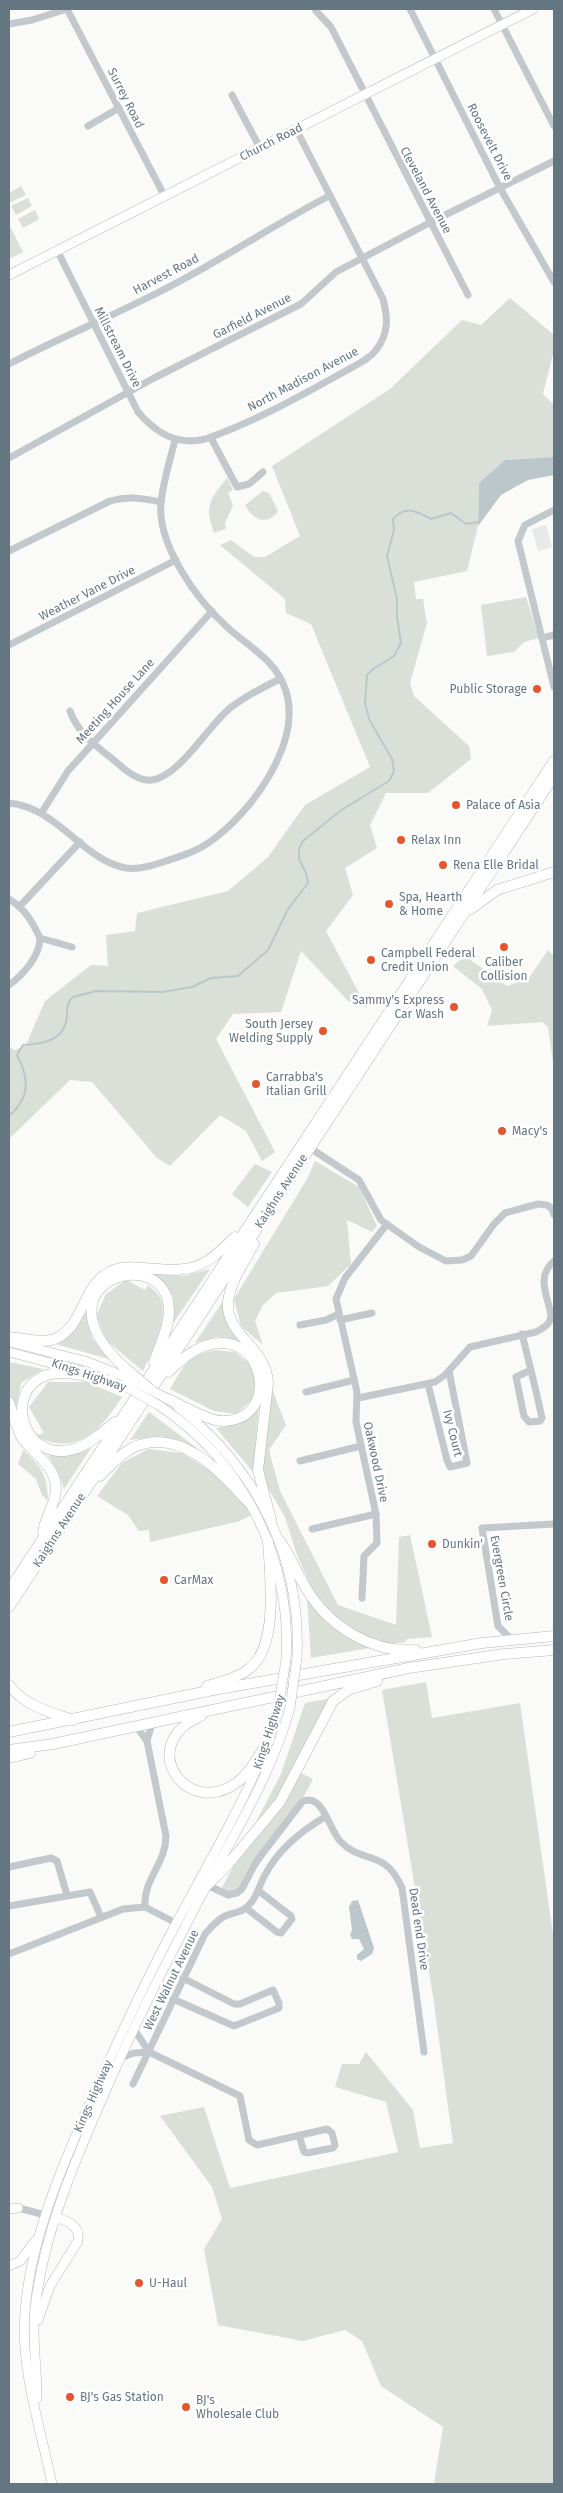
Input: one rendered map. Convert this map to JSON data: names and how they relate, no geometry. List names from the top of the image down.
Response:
{
  "streets": {
    "highway": ["Kaighns Avenue"],
    "main road": ["Church Road", "Kings Highway"],
    "street": [
      "Surrey Road",
      "Roosevelt Drive",
      "Cleveland Avenue",
      "Harvest Road",
      "Garfield Avenue",
      "Millstream Drive",
      "North Madison Avenue",
      "Weather Vane Drive",
      "Meeting House Lane",
      "Ivy Court",
      "Oakwood Drive",
      "Evergreen Circle",
      "Dead end Drive",
      "West Walnut Avenue"
    ]
  },
  "crossings": [
    ["Surrey Road", "Church Road"],
    ["Church Road", "Roosevelt Drive"],
    ["Church Road", "Cleveland Avenue"],
    ["Church Road", "Millstream Drive"],
    ["Church Road", "North Madison Avenue"],
    ["Roosevelt Drive", "Garfield Avenue"],
    ["Cleveland Avenue", "Garfield Avenue"],
    ["Harvest Road", "Millstream Drive"],
    ["Harvest Road", "North Madison Avenue"],
    ["Garfield Avenue", "Millstream Drive"],
    ["Garfield Avenue", "North Madison Avenue"],
    ["Millstream Drive", "North Madison Avenue"],
    ["Kings Highway", "Dead end Drive"],
    ["Dead end Drive", "West Walnut Avenue"]
  ],
  "places": [
    "Public Storage",
    "Palace of Asia",
    "Relax Inn",
    "Rena Elle Bridal",
    "Spa, Hearth & Home",
    "Caliber Collision",
    "Campbell Federal Credit Union",
    "Sammy's Express Car Wash",
    "South Jersey Welding Supply",
    "Carrabba's Italian Grill",
    "Macy's",
    "Dunkin'",
    "CarMax",
    "U-Haul",
    "BJ's Gas Station",
    "BJ's Wholesale Club"
  ]
}
